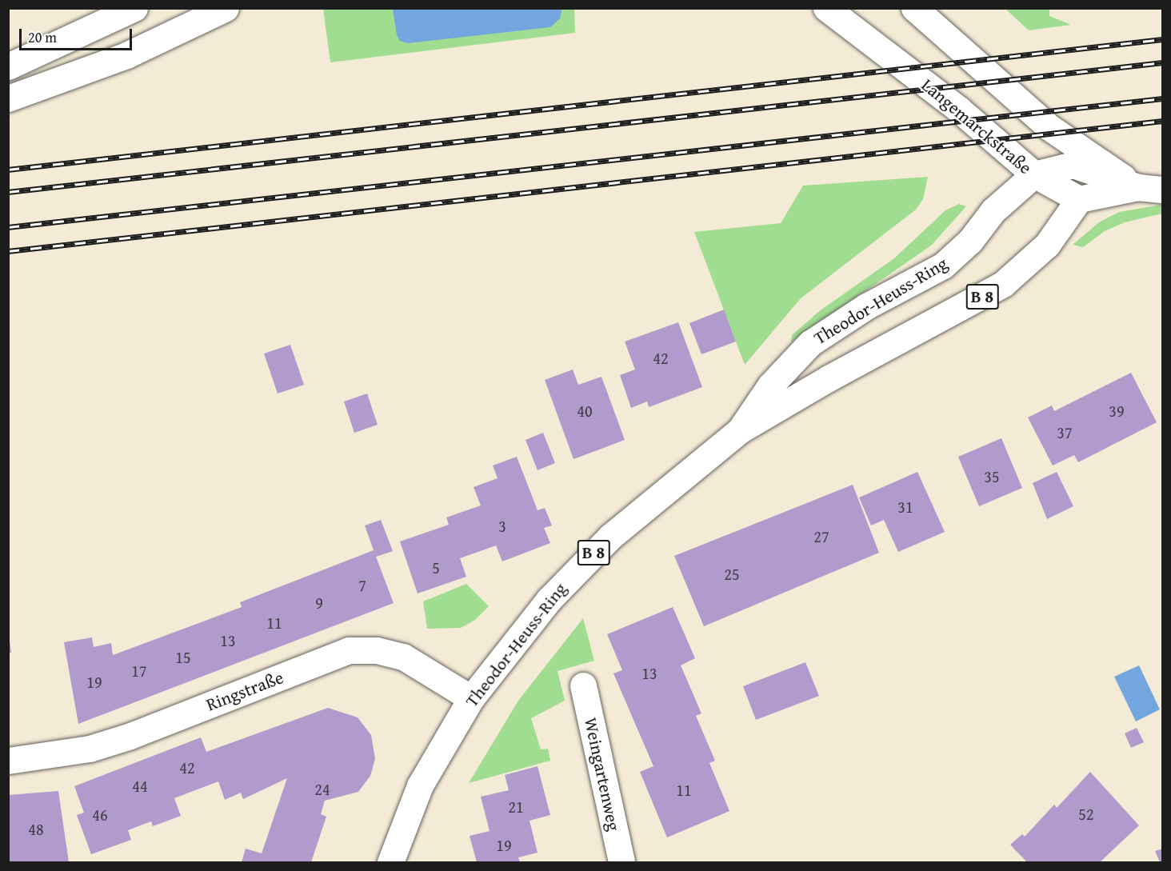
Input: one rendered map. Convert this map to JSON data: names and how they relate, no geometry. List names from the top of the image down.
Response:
{
  "streets": {
    "main road": [
      "Langemarckstraße",
      "B 8",
      "Theodor-Heuss-Ring",
      "Ringstraße",
      "Weingartenweg"
    ]
  },
  "crossings": [
    ["Langemarckstraße", "Theodor-Heuss-Ring"],
    ["Theodor-Heuss-Ring", "Ringstraße"]
  ],
  "house_numbers": [
    "42",
    "40",
    "39",
    "37",
    "35",
    "31",
    "3",
    "27",
    "5",
    "25",
    "7",
    "9",
    "11",
    "13",
    "15",
    "17",
    "13",
    "19",
    "42",
    "44",
    "24",
    "11",
    "21",
    "52",
    "46",
    "48",
    "19"
  ],
  "scale_bar": "20 m"
}
